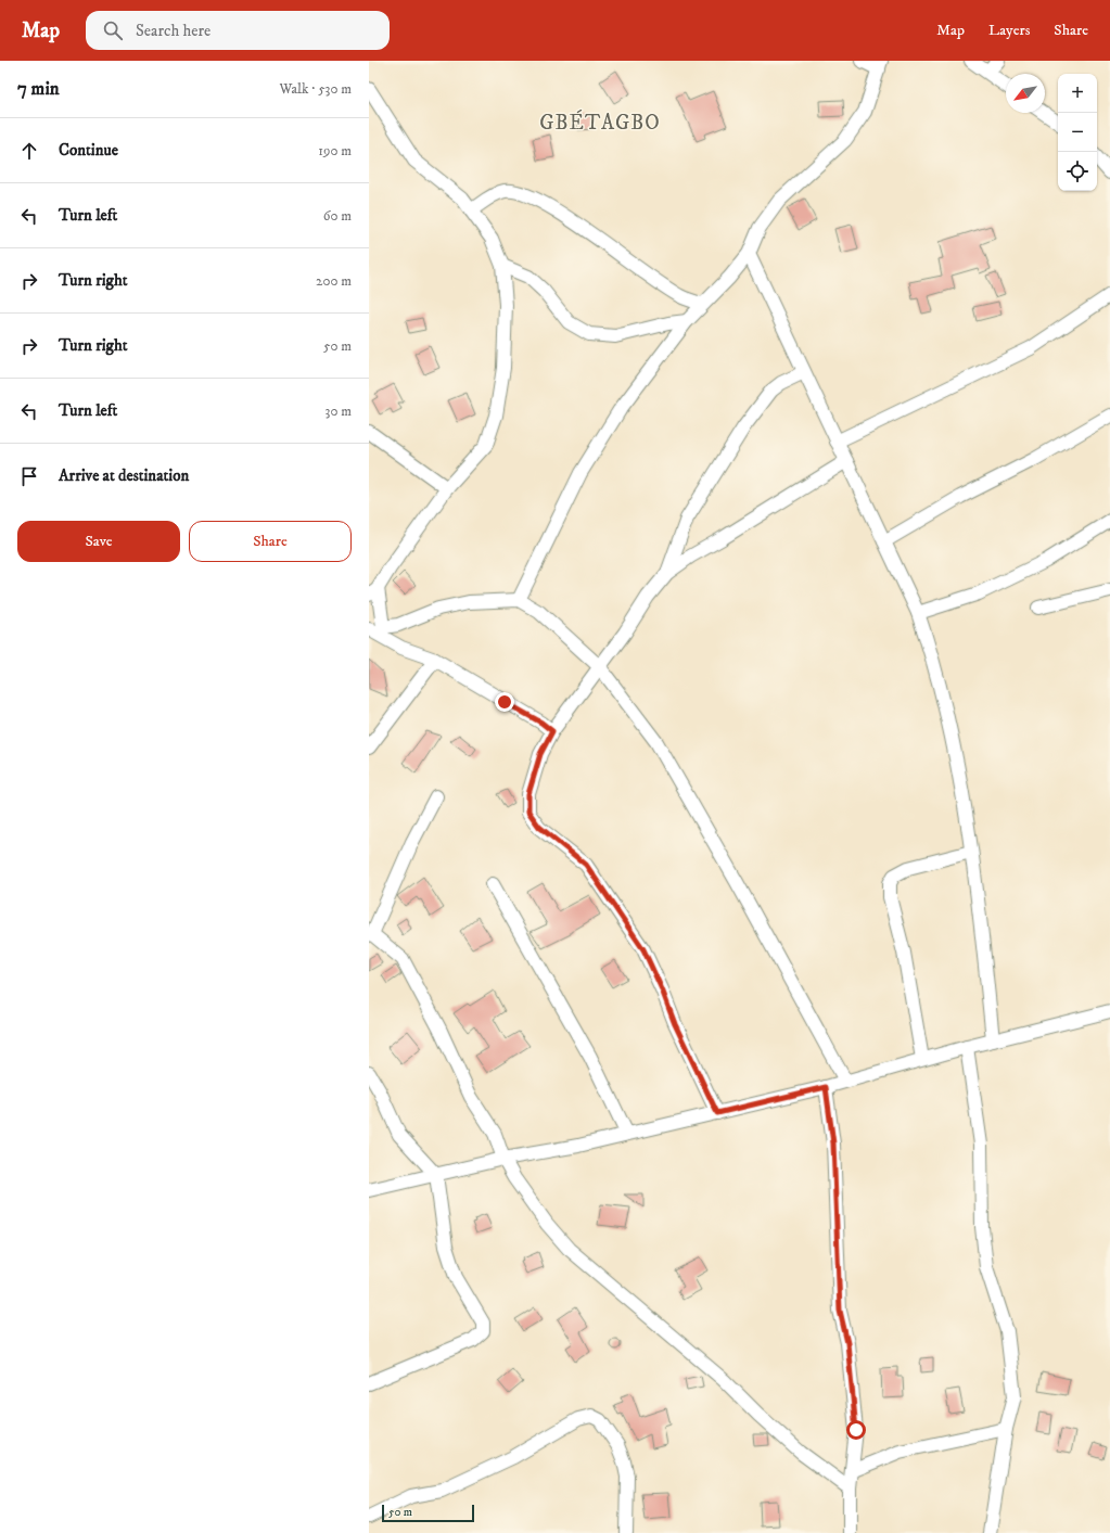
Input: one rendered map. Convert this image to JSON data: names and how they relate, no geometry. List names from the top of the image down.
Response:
{
  "districts": ["GBÉTAGBO"],
  "scale_bar": "50 m",
  "north": "bottom left",
  "page": {
    "header": "Map",
    "search": "Search here",
    "nav": ["Map", "Layers", "Share"],
    "heading": ["7 min", "Walk · 530 m"],
    "map_buttons": ["+", "−"],
    "list": [
      ["Continue", "190 m"],
      ["Turn left", "60 m"],
      ["Turn right", "200 m"],
      ["Turn right", "50 m"],
      ["Turn left", "30 m"],
      "Arrive at destination"
    ],
    "buttons": ["Save", "Share"],
    "scale": "50 m"
  }
}
